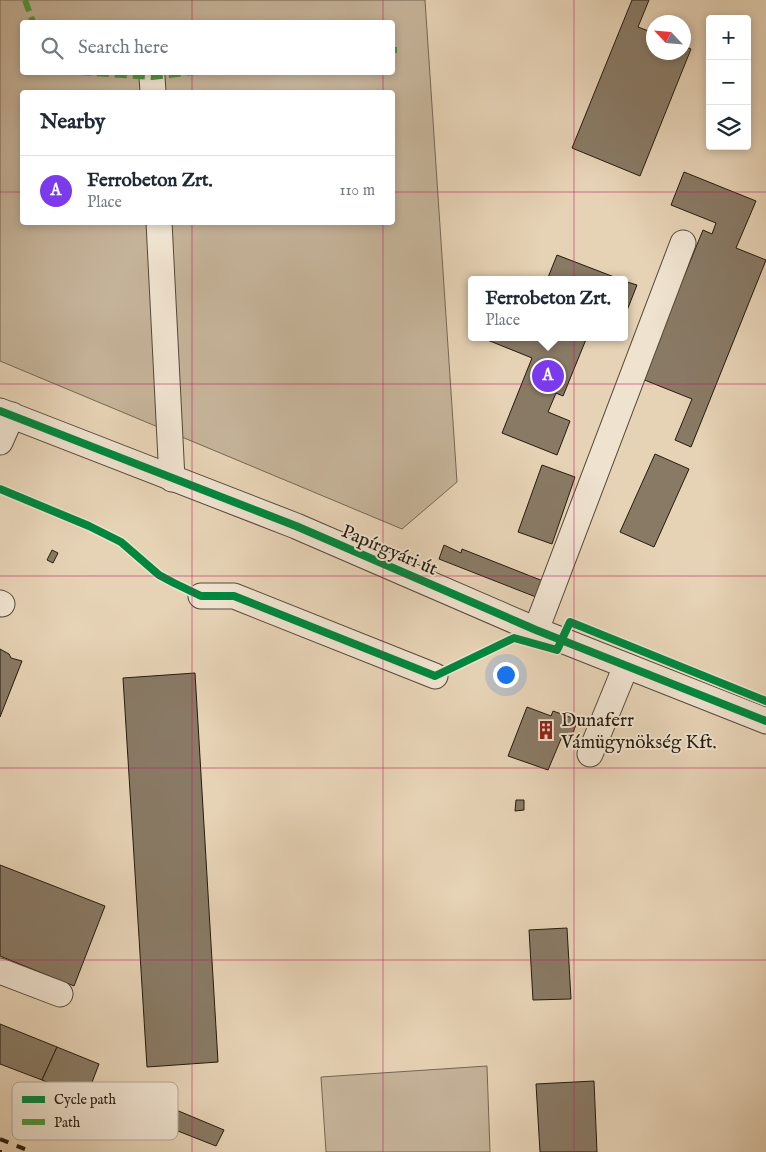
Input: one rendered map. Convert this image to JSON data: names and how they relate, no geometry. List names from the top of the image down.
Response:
{
  "streets": {
    "street": ["Papírgyári út"]
  },
  "places": {
    "building": ["Dunaferr Vámügynökség Kft."]
  },
  "legend": ["Cycle path", "Path"],
  "north": "top left",
  "page": {
    "map_buttons": ["+", "−"],
    "search": "Search here",
    "heading": "Nearby",
    "list": [
      {
        "mark": "A",
        "name": "Ferrobeton Zrt.",
        "note": "Place",
        "value": "110 m"
      }
    ],
    "popup": ["Ferrobeton Zrt.", "Place"],
    "pins": "A"
  }
}
